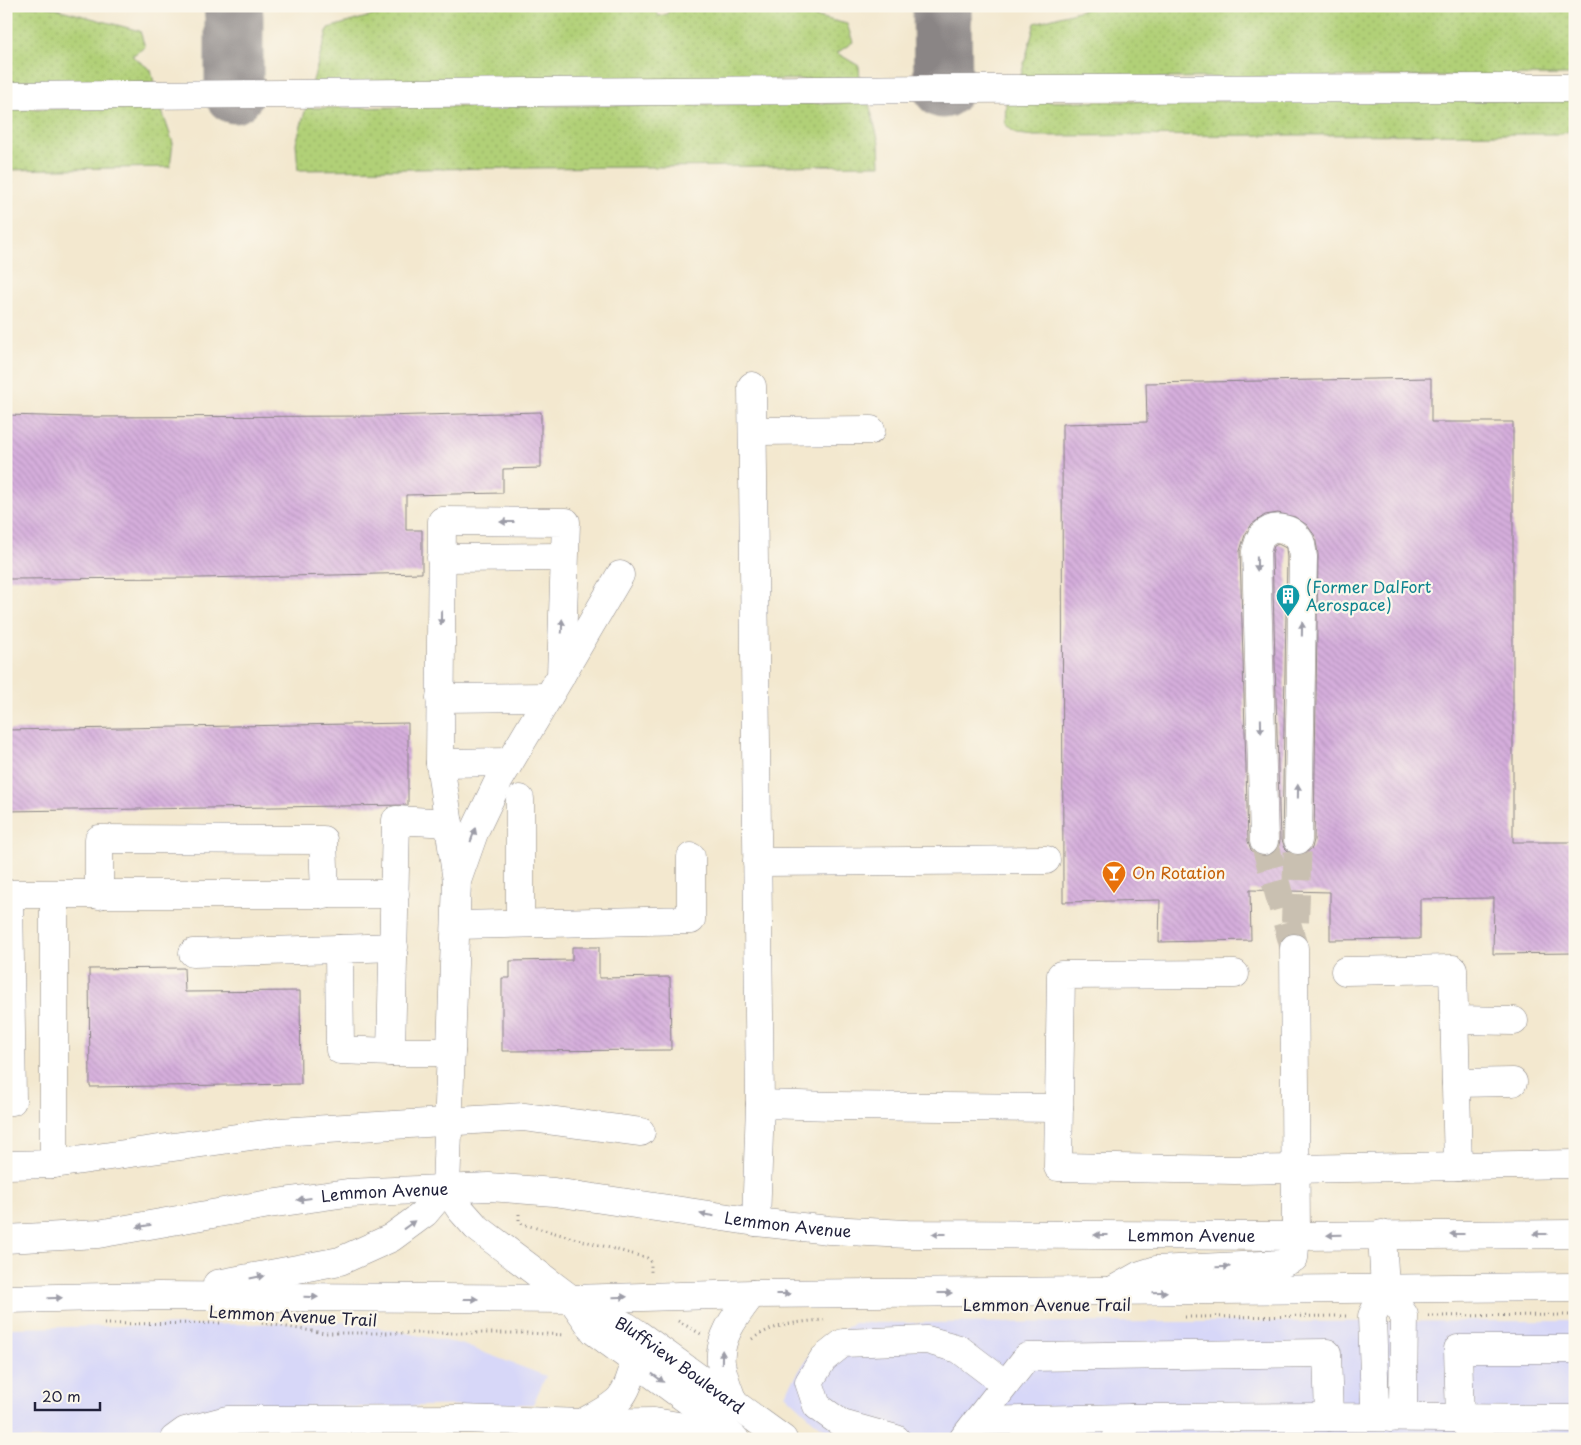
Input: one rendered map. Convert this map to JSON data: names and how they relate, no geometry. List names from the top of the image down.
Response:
{
  "streets": {
    "main road": ["Lemmon Avenue", "Bluffview Boulevard"],
    "path": ["Lemmon Avenue Trail"]
  },
  "crossings": [
    ["Lemmon Avenue", "Bluffview Boulevard"]
  ],
  "places": {
    "building": ["(Former DalFort Aerospace)"],
    "bar": ["On Rotation"]
  },
  "scale_bar": "20 m"
}
